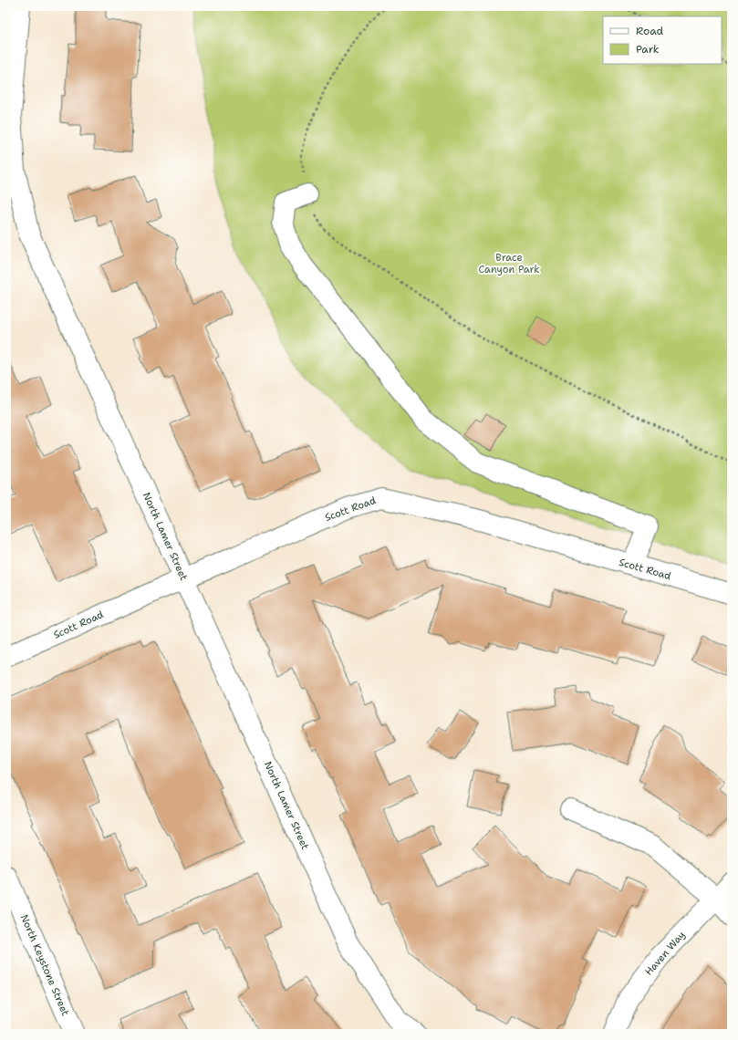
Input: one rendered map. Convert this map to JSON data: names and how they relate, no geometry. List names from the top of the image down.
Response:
{
  "streets": {
    "street": [
      "Scott Road",
      "North Lamer Street",
      "Haven Way",
      "North Keystone Street"
    ]
  },
  "crossings": [
    ["Scott Road", "North Lamer Street"]
  ],
  "parks": ["Brace Canyon Park"],
  "legend": ["Road", "Park"]
}
